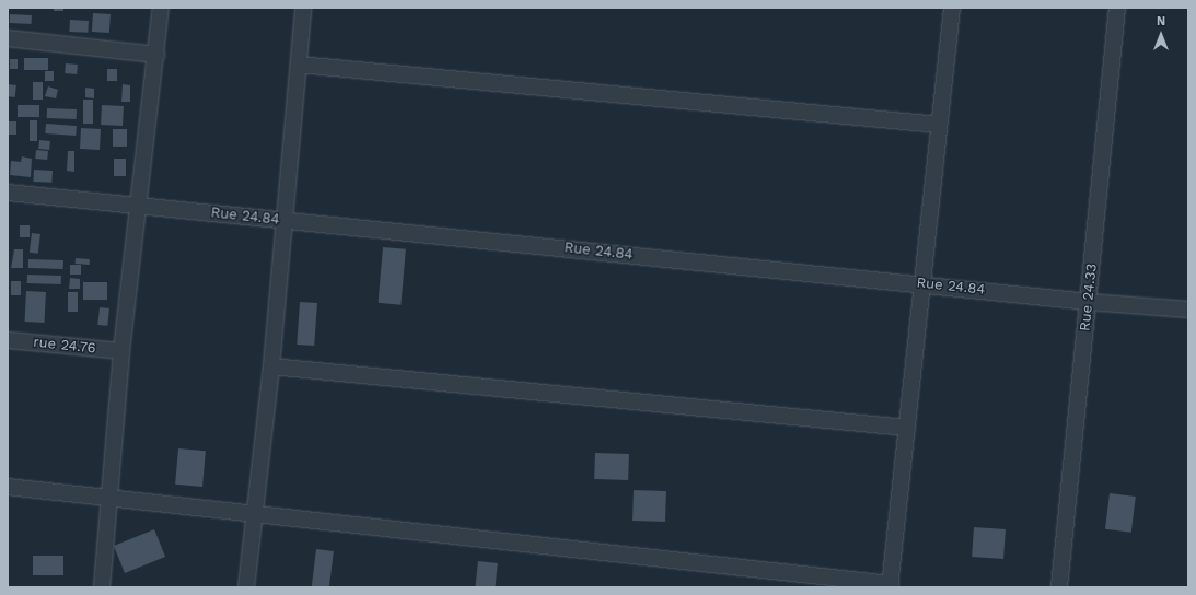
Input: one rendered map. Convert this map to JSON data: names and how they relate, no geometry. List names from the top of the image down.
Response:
{
  "streets": {
    "street": ["Rue 24.84", "Rue 24.33", "rue 24.76"]
  },
  "crossings": [
    ["Rue 24.84", "Rue 24.33"]
  ],
  "north": "top"
}
